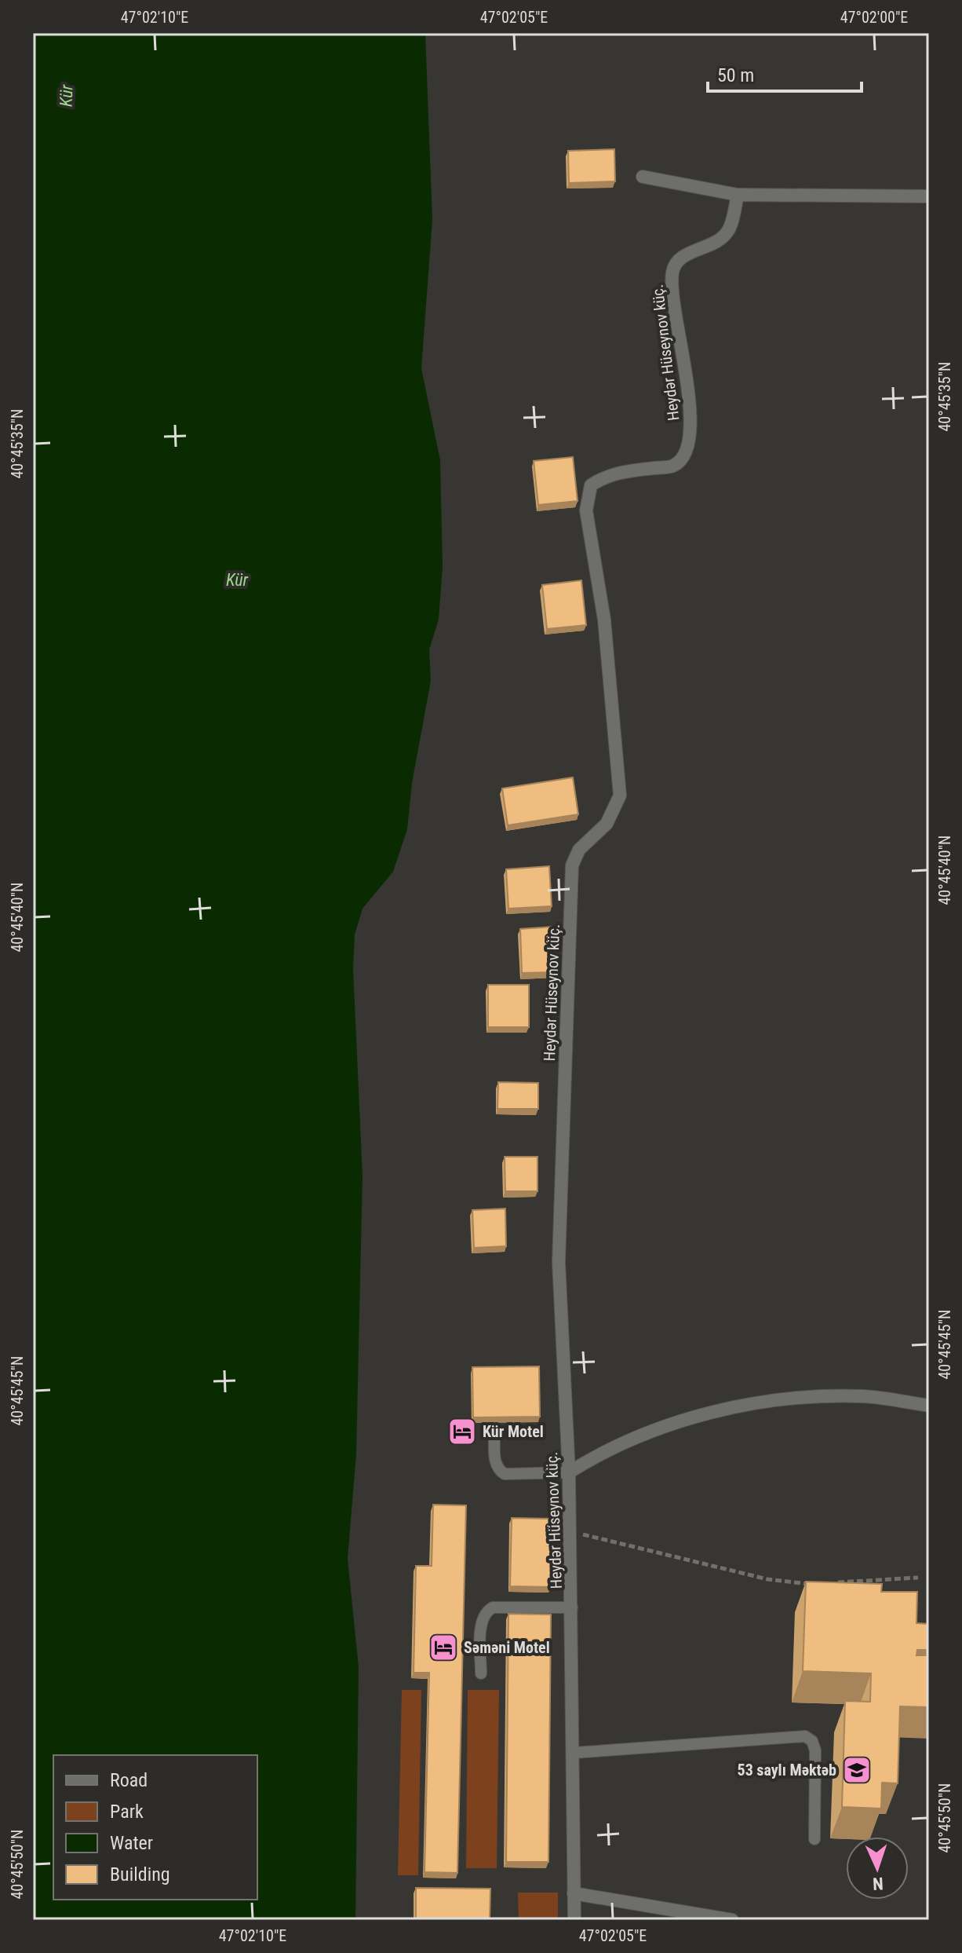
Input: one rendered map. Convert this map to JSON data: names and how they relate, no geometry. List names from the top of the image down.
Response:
{
  "streets": {
    "street": ["Heydər Hüseynov küç."]
  },
  "water": ["Kür"],
  "places": {
    "hotel": ["Kür Motel", "Səməni Motel"],
    "school or university": ["53 saylı Məktəb"]
  },
  "legend": [
    "Road",
    "Park",
    "Water",
    "Building"
  ],
  "scale_bar": "50 m",
  "north": "bottom",
  "coordinates": [
    "47°02'10\"E",
    "47°02'05\"E",
    "47°02'00\"E",
    "40°45'35\"N",
    "40°45'40\"N",
    "40°45'45\"N",
    "40°45'50\"N"
  ]
}
